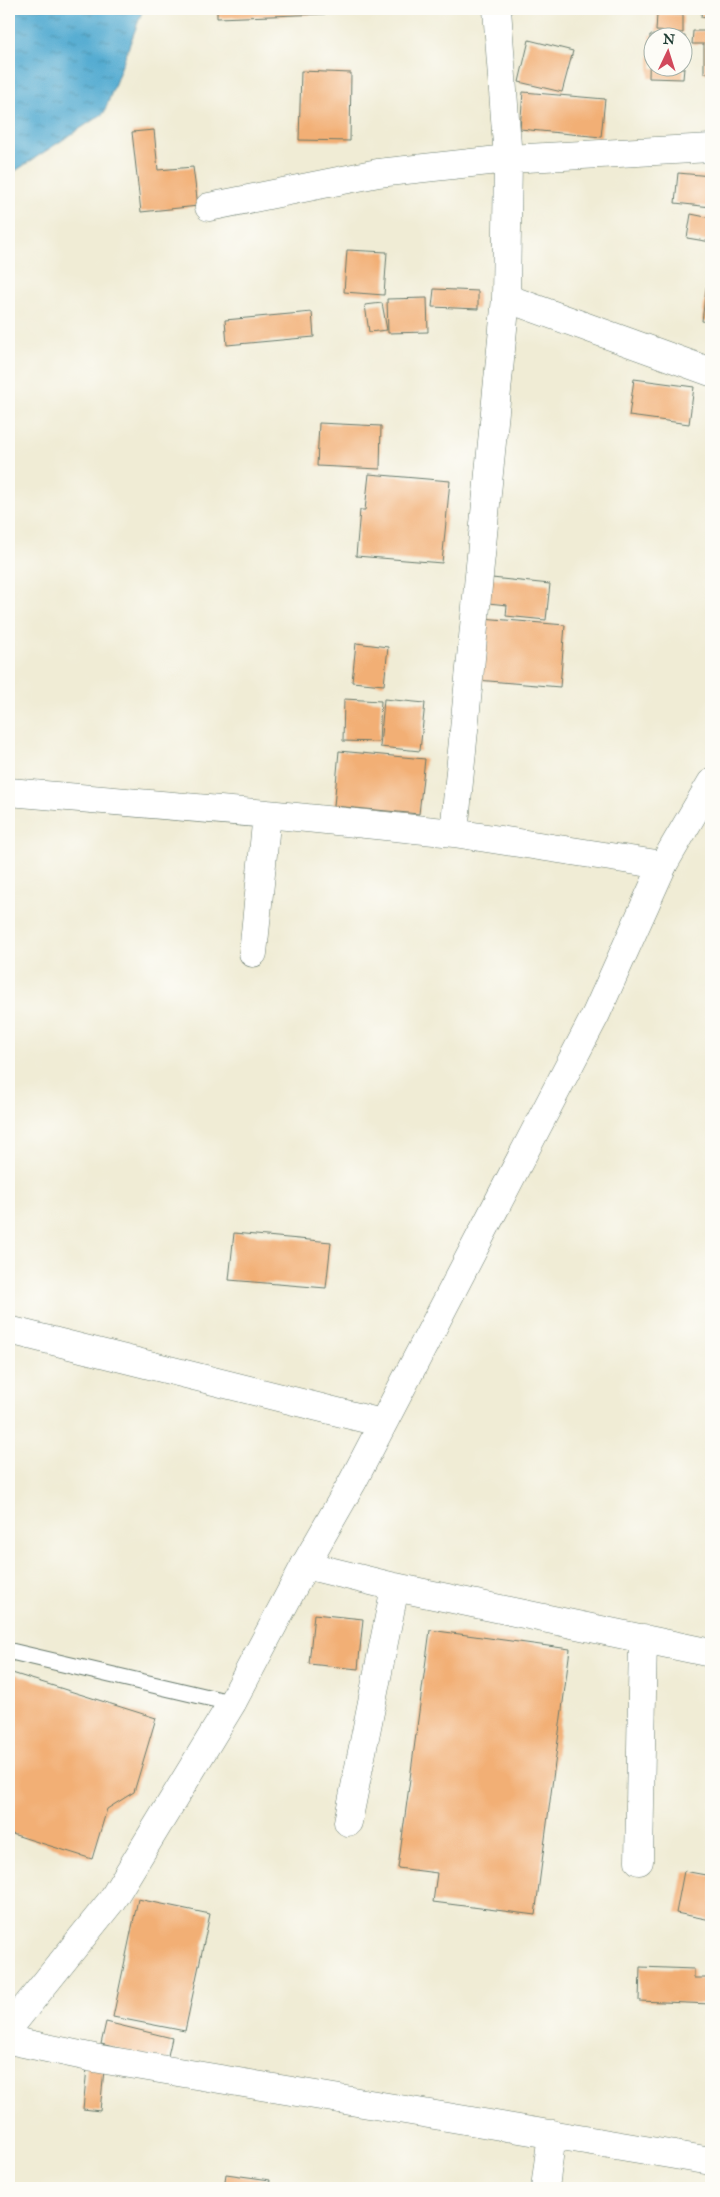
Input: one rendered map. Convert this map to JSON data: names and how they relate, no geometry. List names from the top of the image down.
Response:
{
  "north": "top"
}
